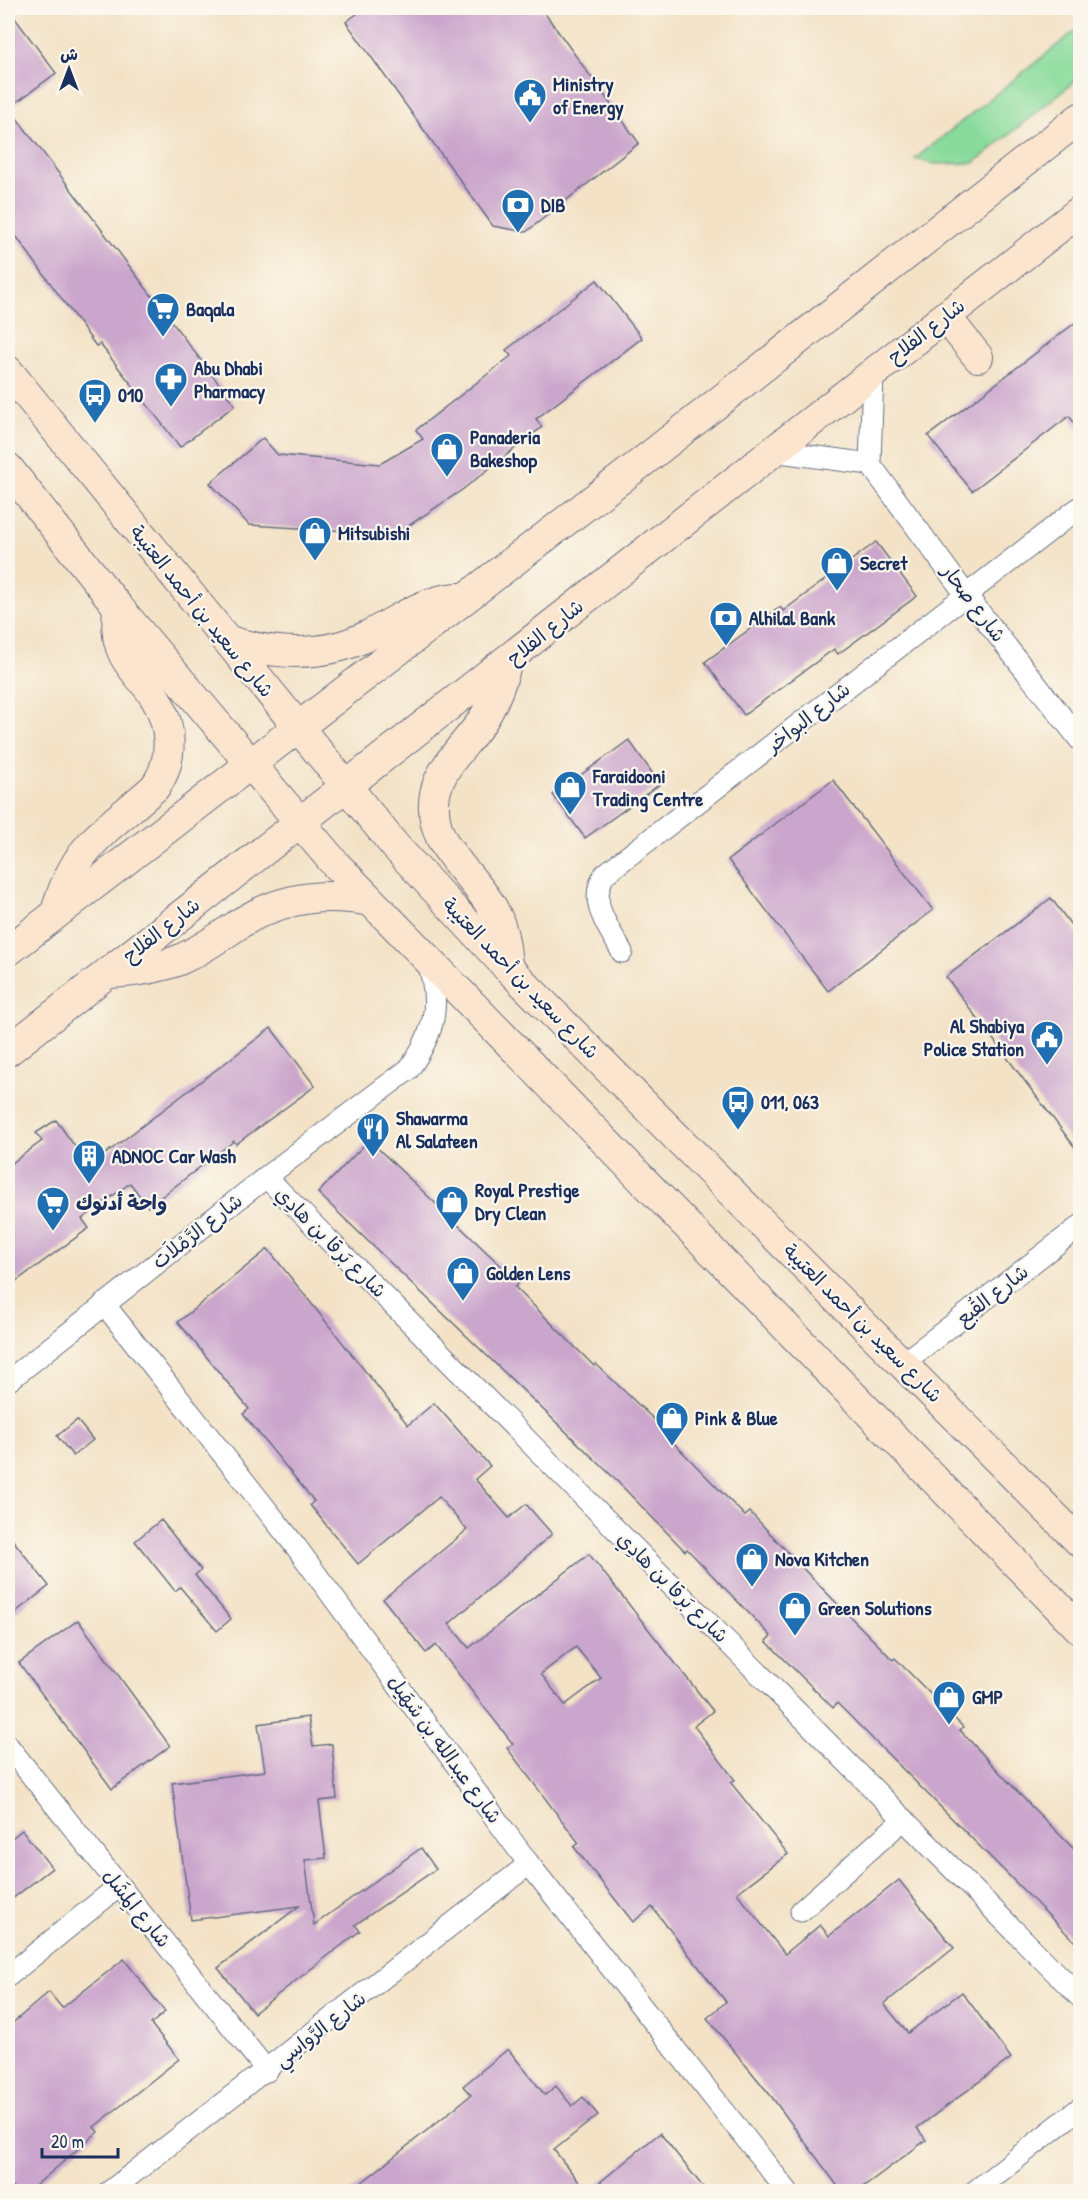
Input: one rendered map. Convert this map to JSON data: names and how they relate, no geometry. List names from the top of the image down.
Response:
{
  "streets": {
    "main road": ["شارع الفلاح", "شارع سعيد بن أحمد العتيبة"],
    "street": [
      "شارع صحار",
      "شارع البواخر",
      "شارع الرَّمْلاَت",
      "شارع بَرقا بن هادِي",
      "شارع القُبع",
      "شارع عبدالله بن سُهَيل",
      "شارع المِشَل",
      "شارع الرَّواسِي"
    ]
  },
  "crossings": [
    ["شارع الفلاح", "شارع سعيد بن أحمد العتيبة"],
    ["شارع صحار", "شارع البواخر"],
    ["شارع سعيد بن أحمد العتيبة", "شارع القُبع"],
    ["شارع الرَّمْلاَت", "شارع بَرقا بن هادِي"],
    ["شارع الرَّمْلاَت", "شارع عبدالله بن سُهَيل"],
    ["شارع عبدالله بن سُهَيل", "شارع الرَّواسِي"],
    ["شارع المِشَل", "شارع الرَّواسِي"]
  ],
  "places": {
    "public building": ["Ministry of Energy", "Al Shabiya Police Station"],
    "bank": ["DIB", "Alhilal Bank"],
    "supermarket": ["Baqala", "واحة أدنوك"],
    "pharmacy": ["Abu Dhabi Pharmacy"],
    "bus stop": ["010", "011, 063"],
    "shop": [
      "Panaderia Bakeshop",
      "Mitsubishi",
      "Secret",
      "Faraidooni Trading Centre",
      "Royal Prestige Dry Clean",
      "Golden Lens",
      "Pink & Blue",
      "Nova Kitchen",
      "Green Solutions",
      "GMP"
    ],
    "restaurant": ["Shawarma Al Salateen"],
    "building": ["ADNOC Car Wash"]
  },
  "scale_bar": "20 m",
  "north": "top"
}
